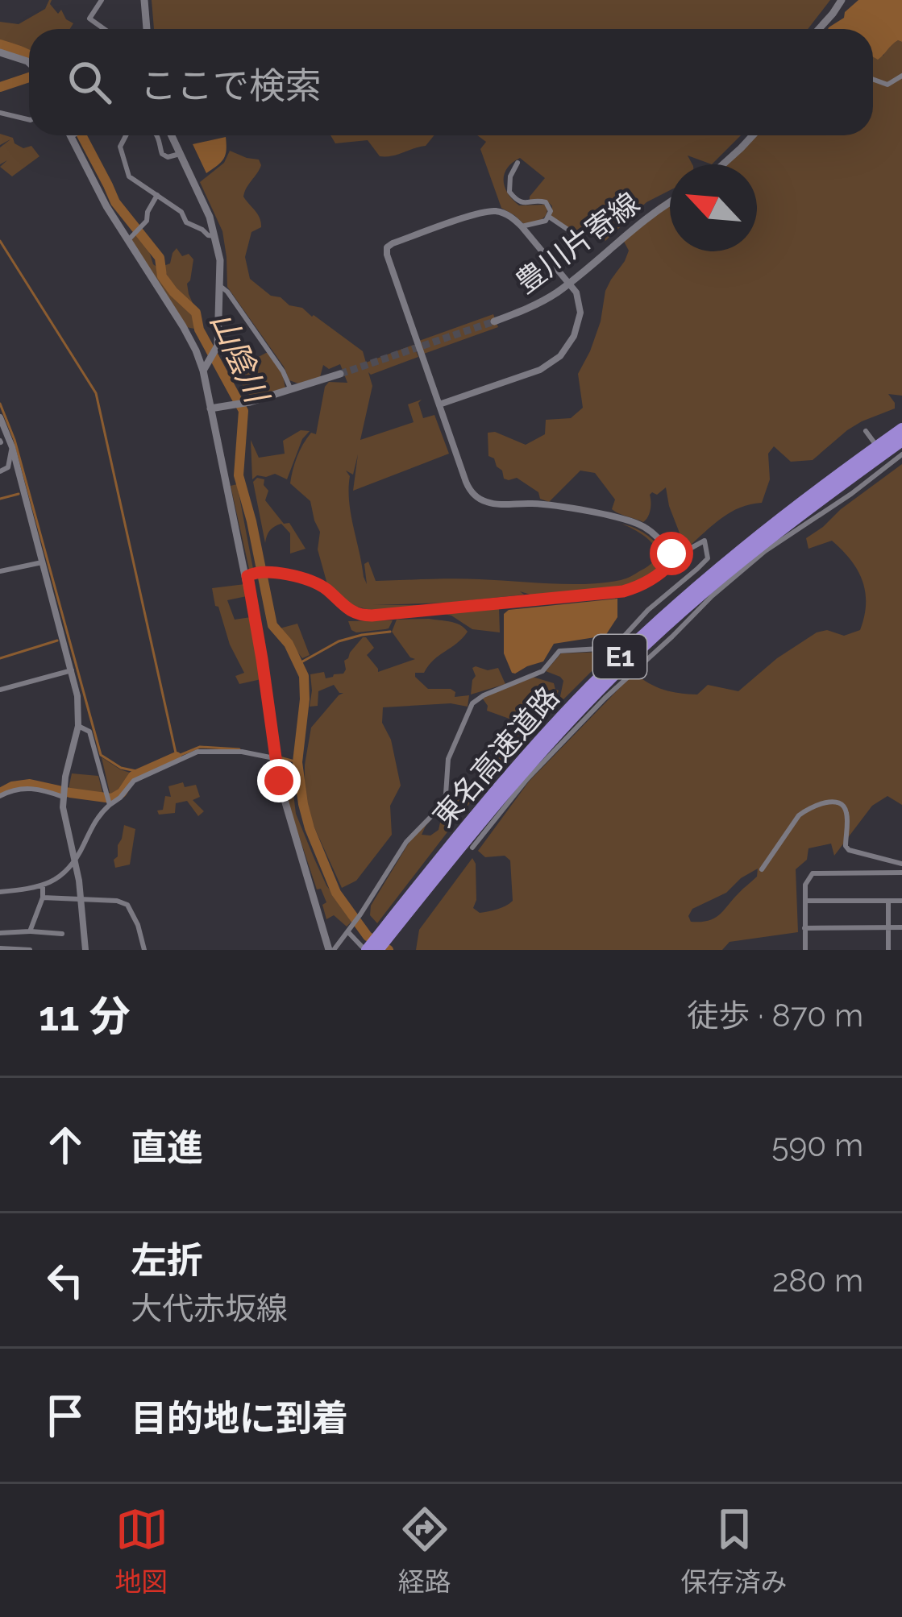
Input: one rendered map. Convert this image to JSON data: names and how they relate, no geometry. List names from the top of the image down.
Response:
{
  "streets": {
    "highway": ["E1", "東名高速道路"],
    "main road": ["豊川片寄線"]
  },
  "water": ["山陰川"],
  "north": "top left",
  "page": {
    "search": "ここで検索",
    "heading": ["11 分", "徒歩 · 870 m"],
    "list": [
      ["直進", "590 m"],
      ["左折", "大代赤坂線", "280 m"],
      "目的地に到着"
    ],
    "nav": ["地図", "経路", "保存済み"]
  }
}
